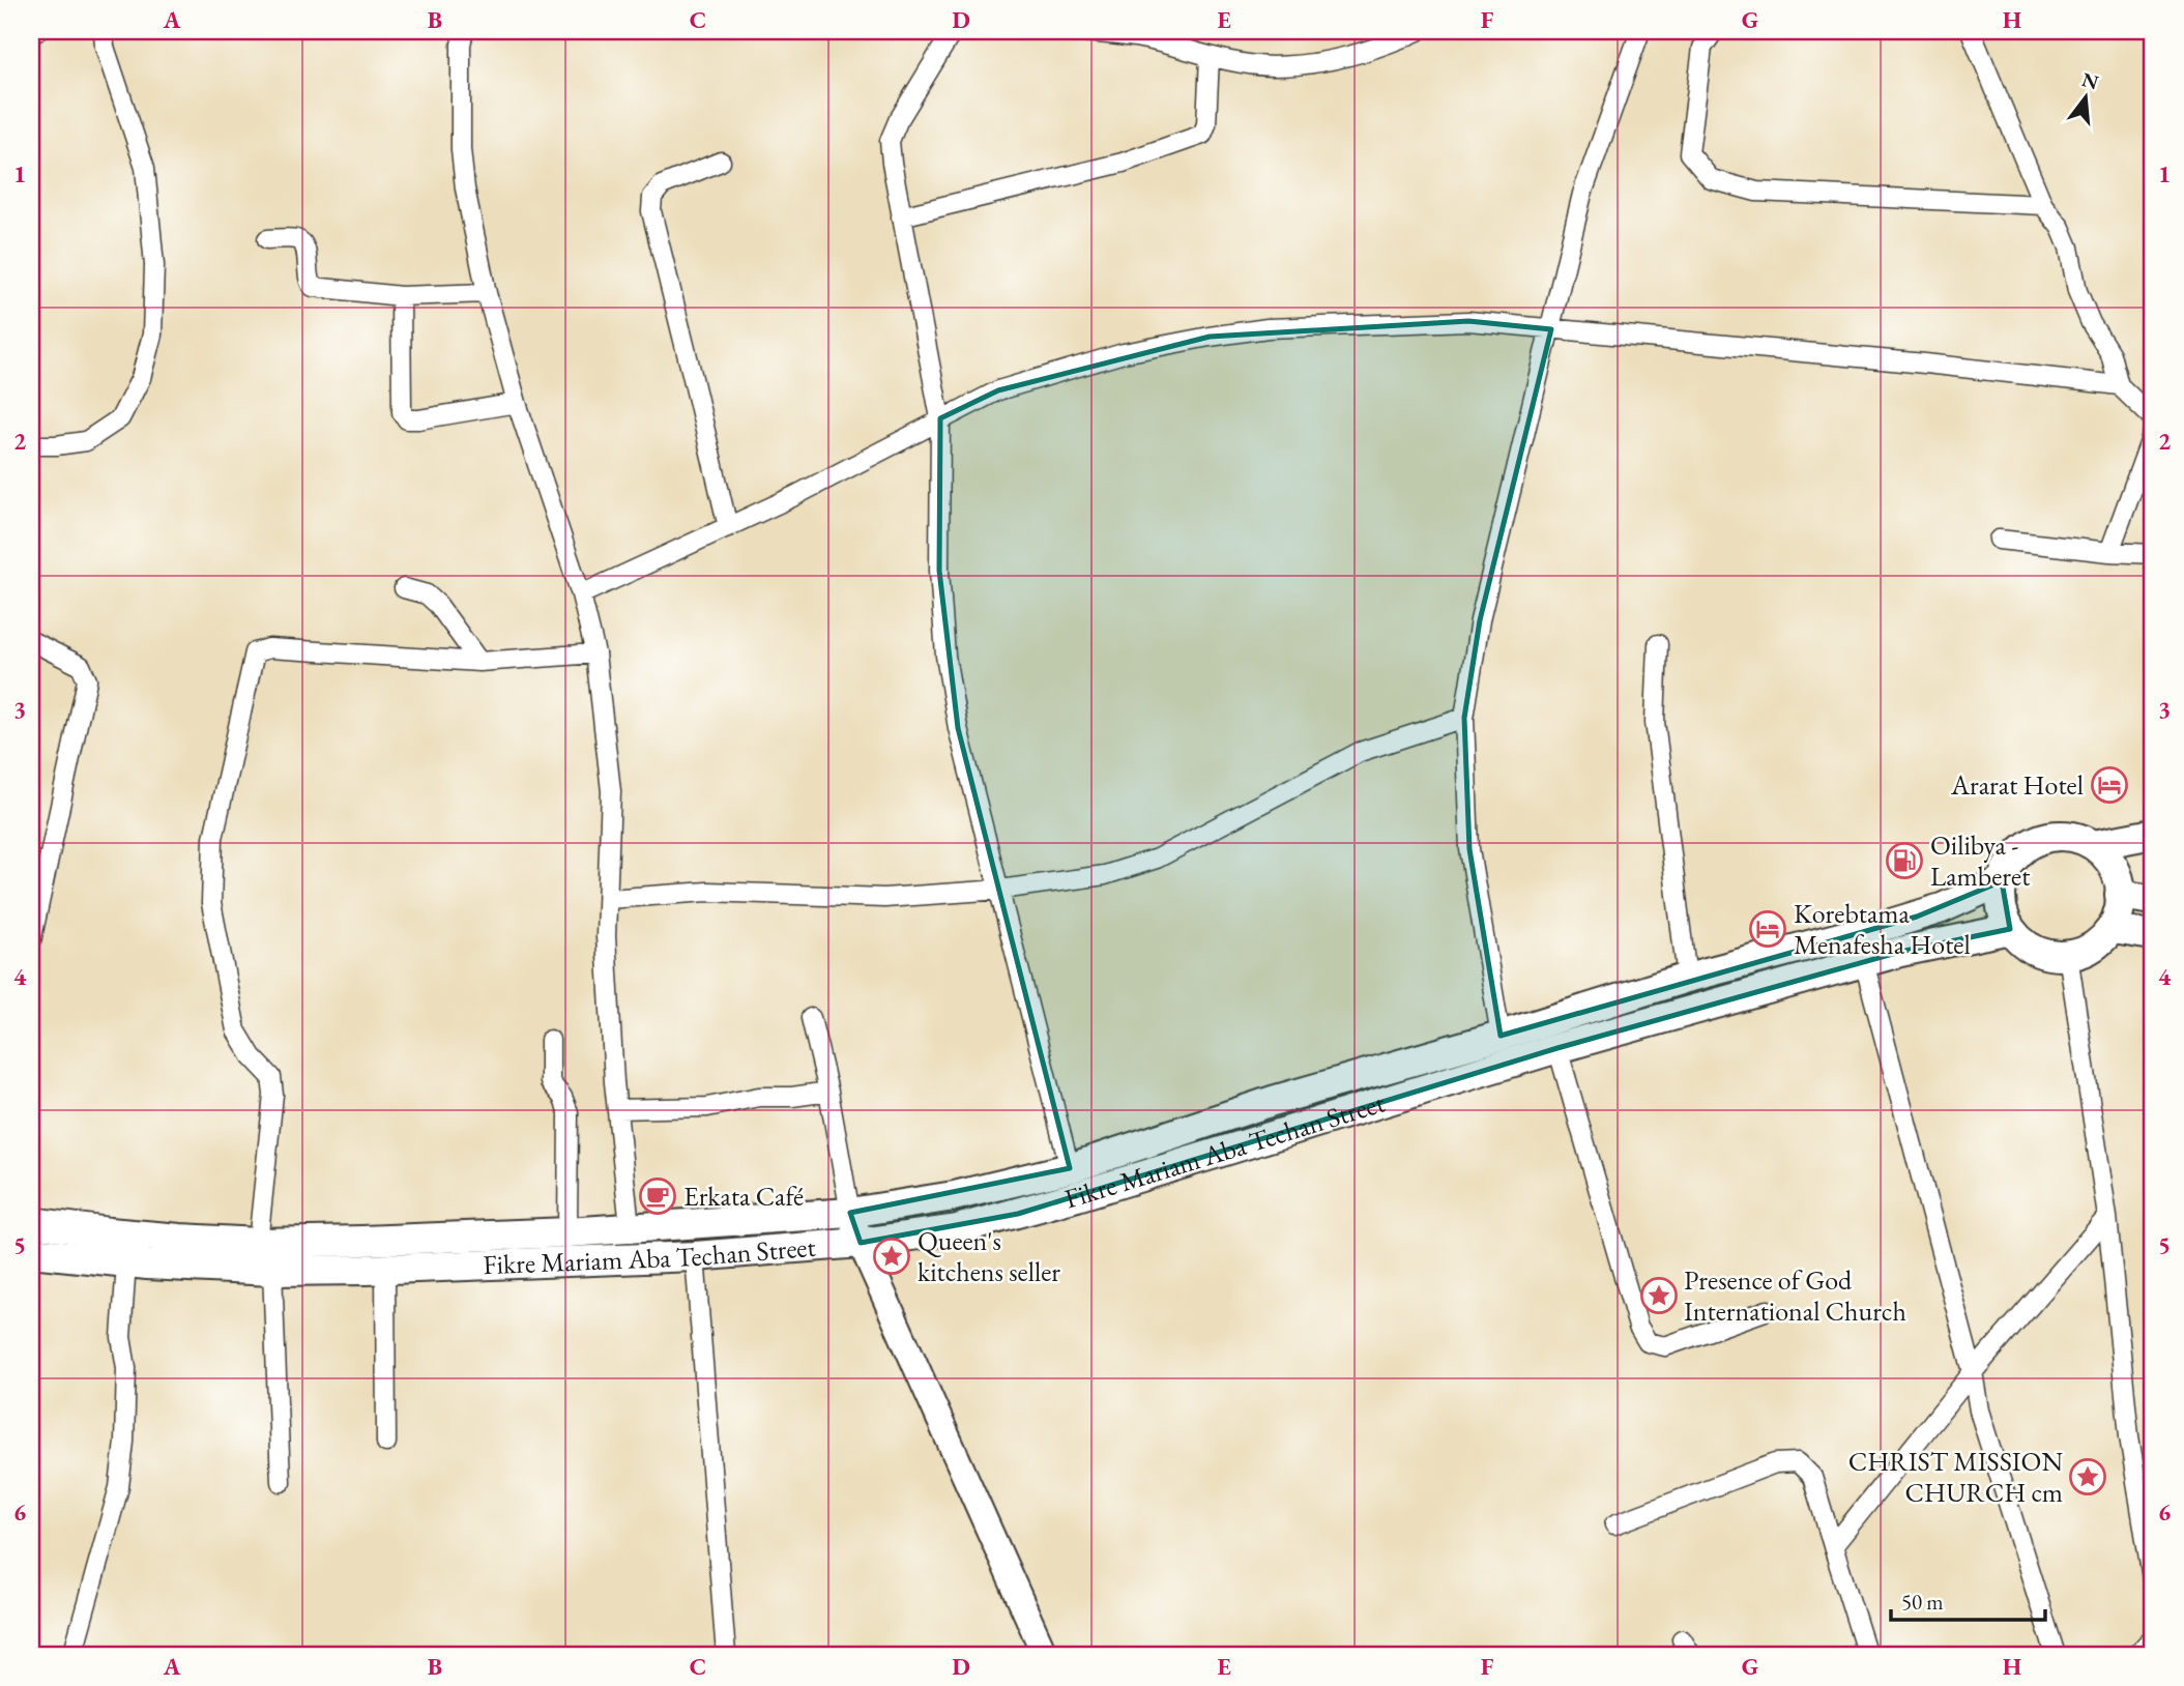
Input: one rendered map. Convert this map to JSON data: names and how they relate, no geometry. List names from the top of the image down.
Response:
{
  "streets": {
    "main road": ["Fikre Mariam Aba Techan Street"]
  },
  "places": {
    "hotel": ["Ararat Hotel", "Korebtama Menafesha Hotel"],
    "fuel station": ["Oilibya - Lamberet"],
    "cafe": ["Erkata Café"],
    "place": ["Queen's kitchens seller", "Presence of God International Church", "CHRIST MISSION CHURCH cm"]
  },
  "scale_bar": "50 m",
  "north": "top",
  "grid": {
    "columns": [
      "A",
      "B",
      "C",
      "D",
      "E",
      "F",
      "G",
      "H"
    ],
    "rows": [
      "1",
      "2",
      "3",
      "4",
      "5",
      "6"
    ]
  }
}
